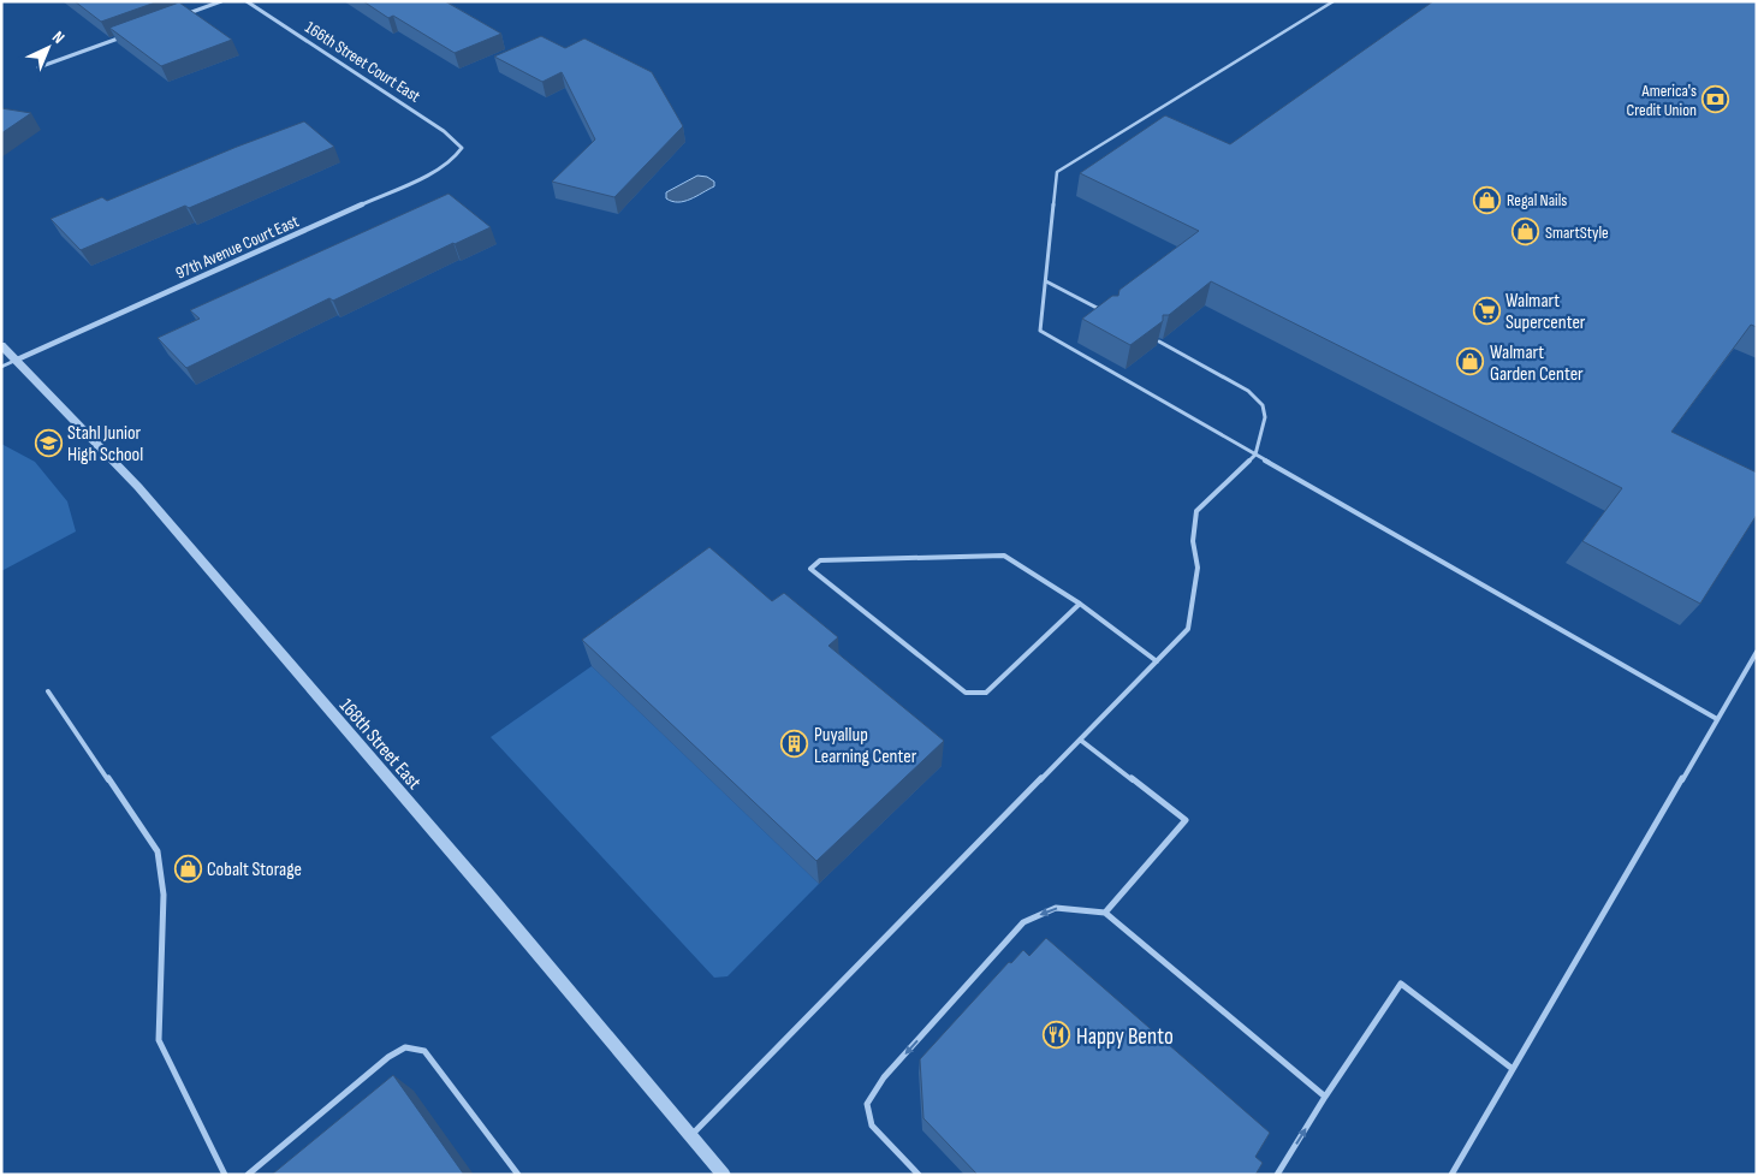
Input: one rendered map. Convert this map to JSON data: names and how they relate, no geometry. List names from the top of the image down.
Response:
{
  "streets": {
    "street": ["166th Street Court East", "97th Avenue Court East", "168th Street East"]
  },
  "crossings": [
    ["166th Street Court East", "97th Avenue Court East"],
    ["97th Avenue Court East", "168th Street East"]
  ],
  "places": {
    "bank": ["America's Credit Union"],
    "shop": [
      "Regal Nails",
      "SmartStyle",
      "Walmart Garden Center",
      "Cobalt Storage"
    ],
    "supermarket": ["Walmart Supercenter"],
    "school or university": ["Stahl Junior High School"],
    "building": ["Puyallup Learning Center"],
    "restaurant": ["Happy Bento"]
  },
  "north": "top right"
}
